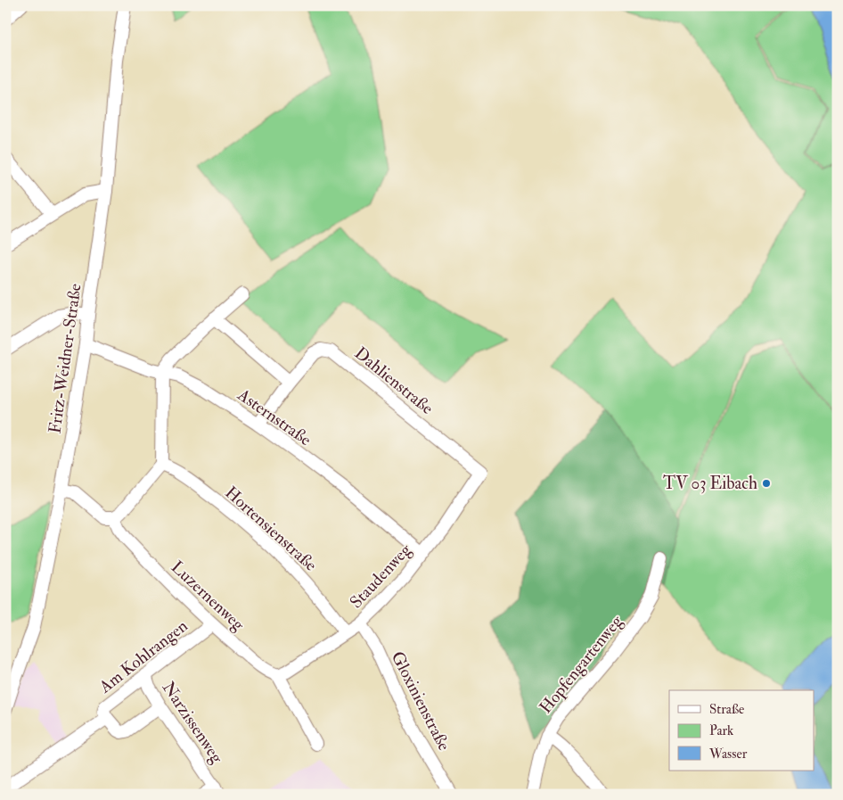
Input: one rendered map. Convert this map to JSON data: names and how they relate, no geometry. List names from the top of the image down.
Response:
{
  "streets": {
    "street": [
      "Fritz-Weidner-Straße",
      "Dahlienstraße",
      "Asternstraße",
      "Hortensienstraße",
      "Staudenweg",
      "Luzernenweg",
      "Am Kohlrangen",
      "Hopfengartenweg",
      "Gloxinienstraße",
      "Narzissenweg"
    ]
  },
  "crossings": [
    ["Fritz-Weidner-Straße", "Asternstraße"],
    ["Dahlienstraße", "Asternstraße"],
    ["Dahlienstraße", "Staudenweg"],
    ["Asternstraße", "Staudenweg"],
    ["Hortensienstraße", "Staudenweg"],
    ["Staudenweg", "Luzernenweg"],
    ["Staudenweg", "Gloxinienstraße"],
    ["Luzernenweg", "Am Kohlrangen"],
    ["Am Kohlrangen", "Narzissenweg"]
  ],
  "places": ["TV 03 Eibach"],
  "legend": ["Straße", "Park", "Wasser"]
}
